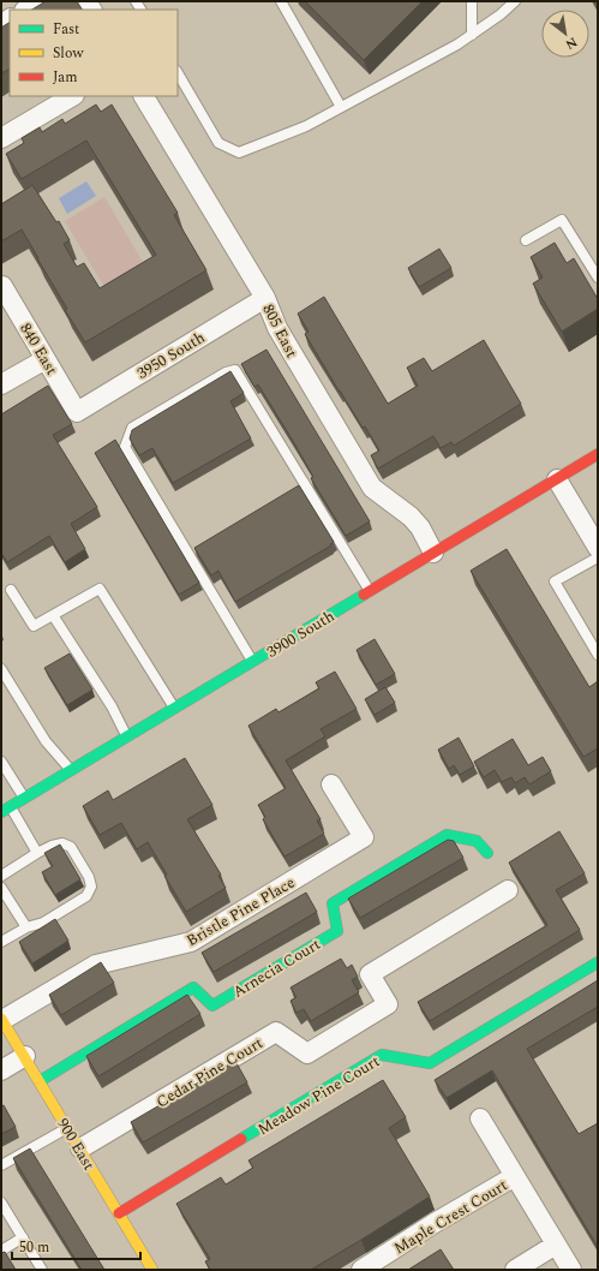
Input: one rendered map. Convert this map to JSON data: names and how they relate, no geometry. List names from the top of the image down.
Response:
{
  "streets": {
    "street": [
      "805 East",
      "840 East",
      "3950 South",
      "3900 South",
      "Bristle Pine Place",
      "Arnecia Court",
      "Cedar Pine Court",
      "Meadow Pine Court",
      "900 East",
      "Maple Crest Court"
    ]
  },
  "crossings": [
    ["805 East", "3950 South"],
    ["805 East", "3900 South"],
    ["840 East", "3950 South"],
    ["Bristle Pine Place", "900 East"],
    ["Arnecia Court", "900 East"],
    ["Cedar Pine Court", "900 East"],
    ["Meadow Pine Court", "900 East"]
  ],
  "legend": ["Fast", "Slow", "Jam"],
  "scale_bar": "50 m",
  "north": "bottom right"
}
